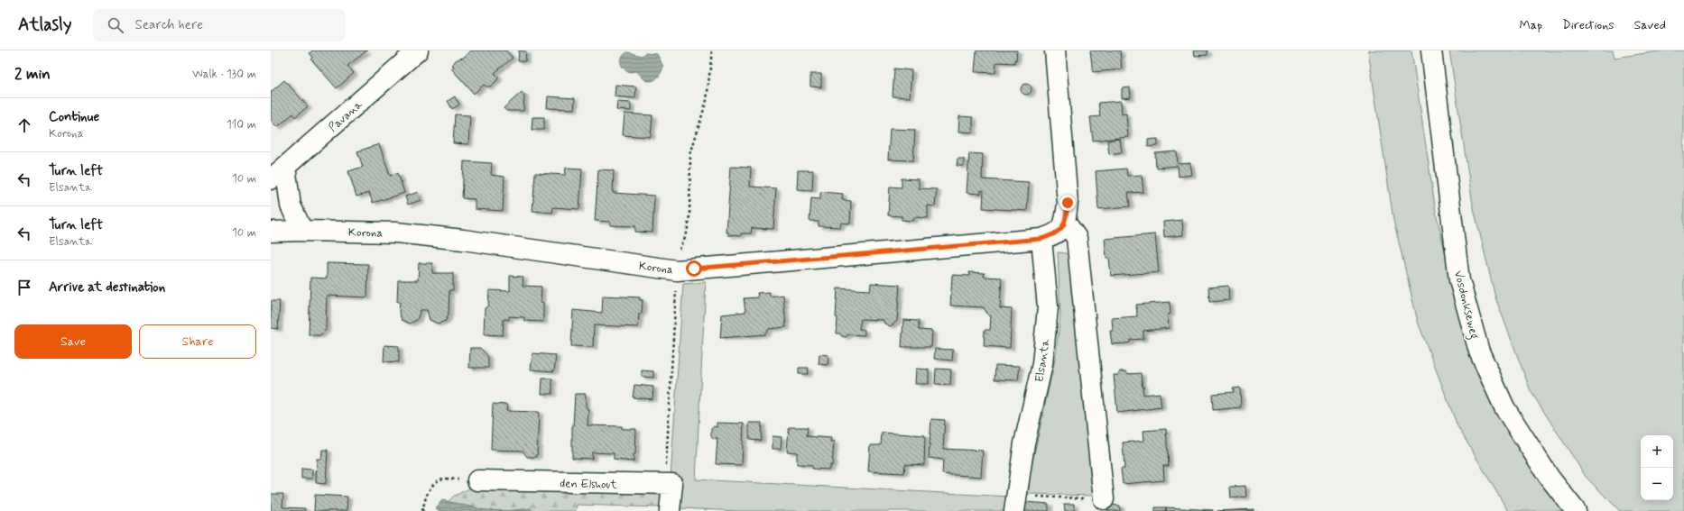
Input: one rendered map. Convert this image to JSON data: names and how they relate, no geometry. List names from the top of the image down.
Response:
{
  "streets": {
    "street": [
      "Pavana",
      "Korona",
      "Vosdonkseweg",
      "Elsanta",
      "den Elshout"
    ]
  },
  "crossings": [
    ["Korona", "Elsanta"]
  ],
  "page": {
    "header": "Atlasly",
    "search": "Search here",
    "nav": ["Map", "Directions", "Saved"],
    "heading": ["2 min", "Walk · 130 m"],
    "list": [
      ["Continue", "Korona", "110 m"],
      ["Turn left", "Elsanta", "10 m"],
      ["Turn left", "Elsanta", "10 m"],
      "Arrive at destination"
    ],
    "buttons": ["Save", "Share"],
    "map_buttons": ["+", "−"]
  }
}
